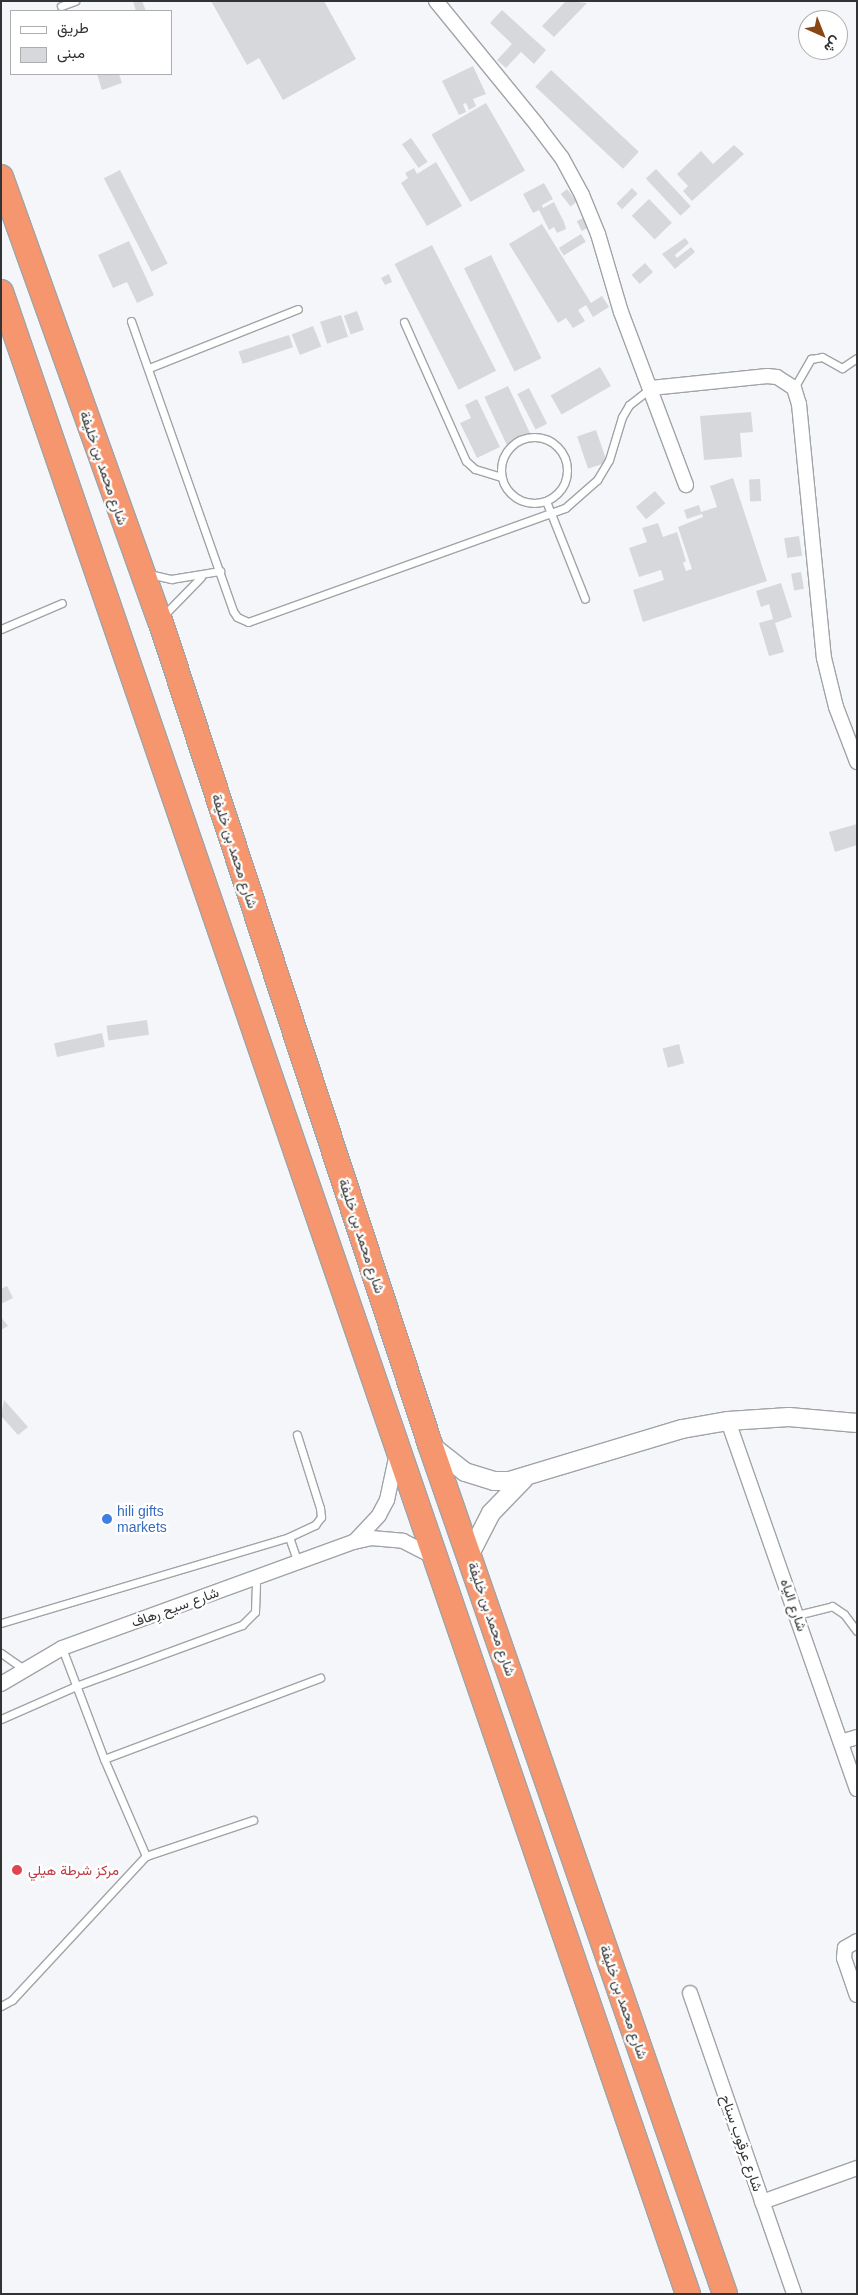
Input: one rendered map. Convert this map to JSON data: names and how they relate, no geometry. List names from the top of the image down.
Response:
{
  "streets": {
    "highway": ["شارع محمد بن خليفة"],
    "street": ["شارع الياه", "شارع سيح رِهاف", "شارع عرقوب سِناح"]
  },
  "places": ["hili gifts markets", "مركز شرطة هيلي"],
  "legend": ["طريق", "مبنى"],
  "north": "bottom right"
}
